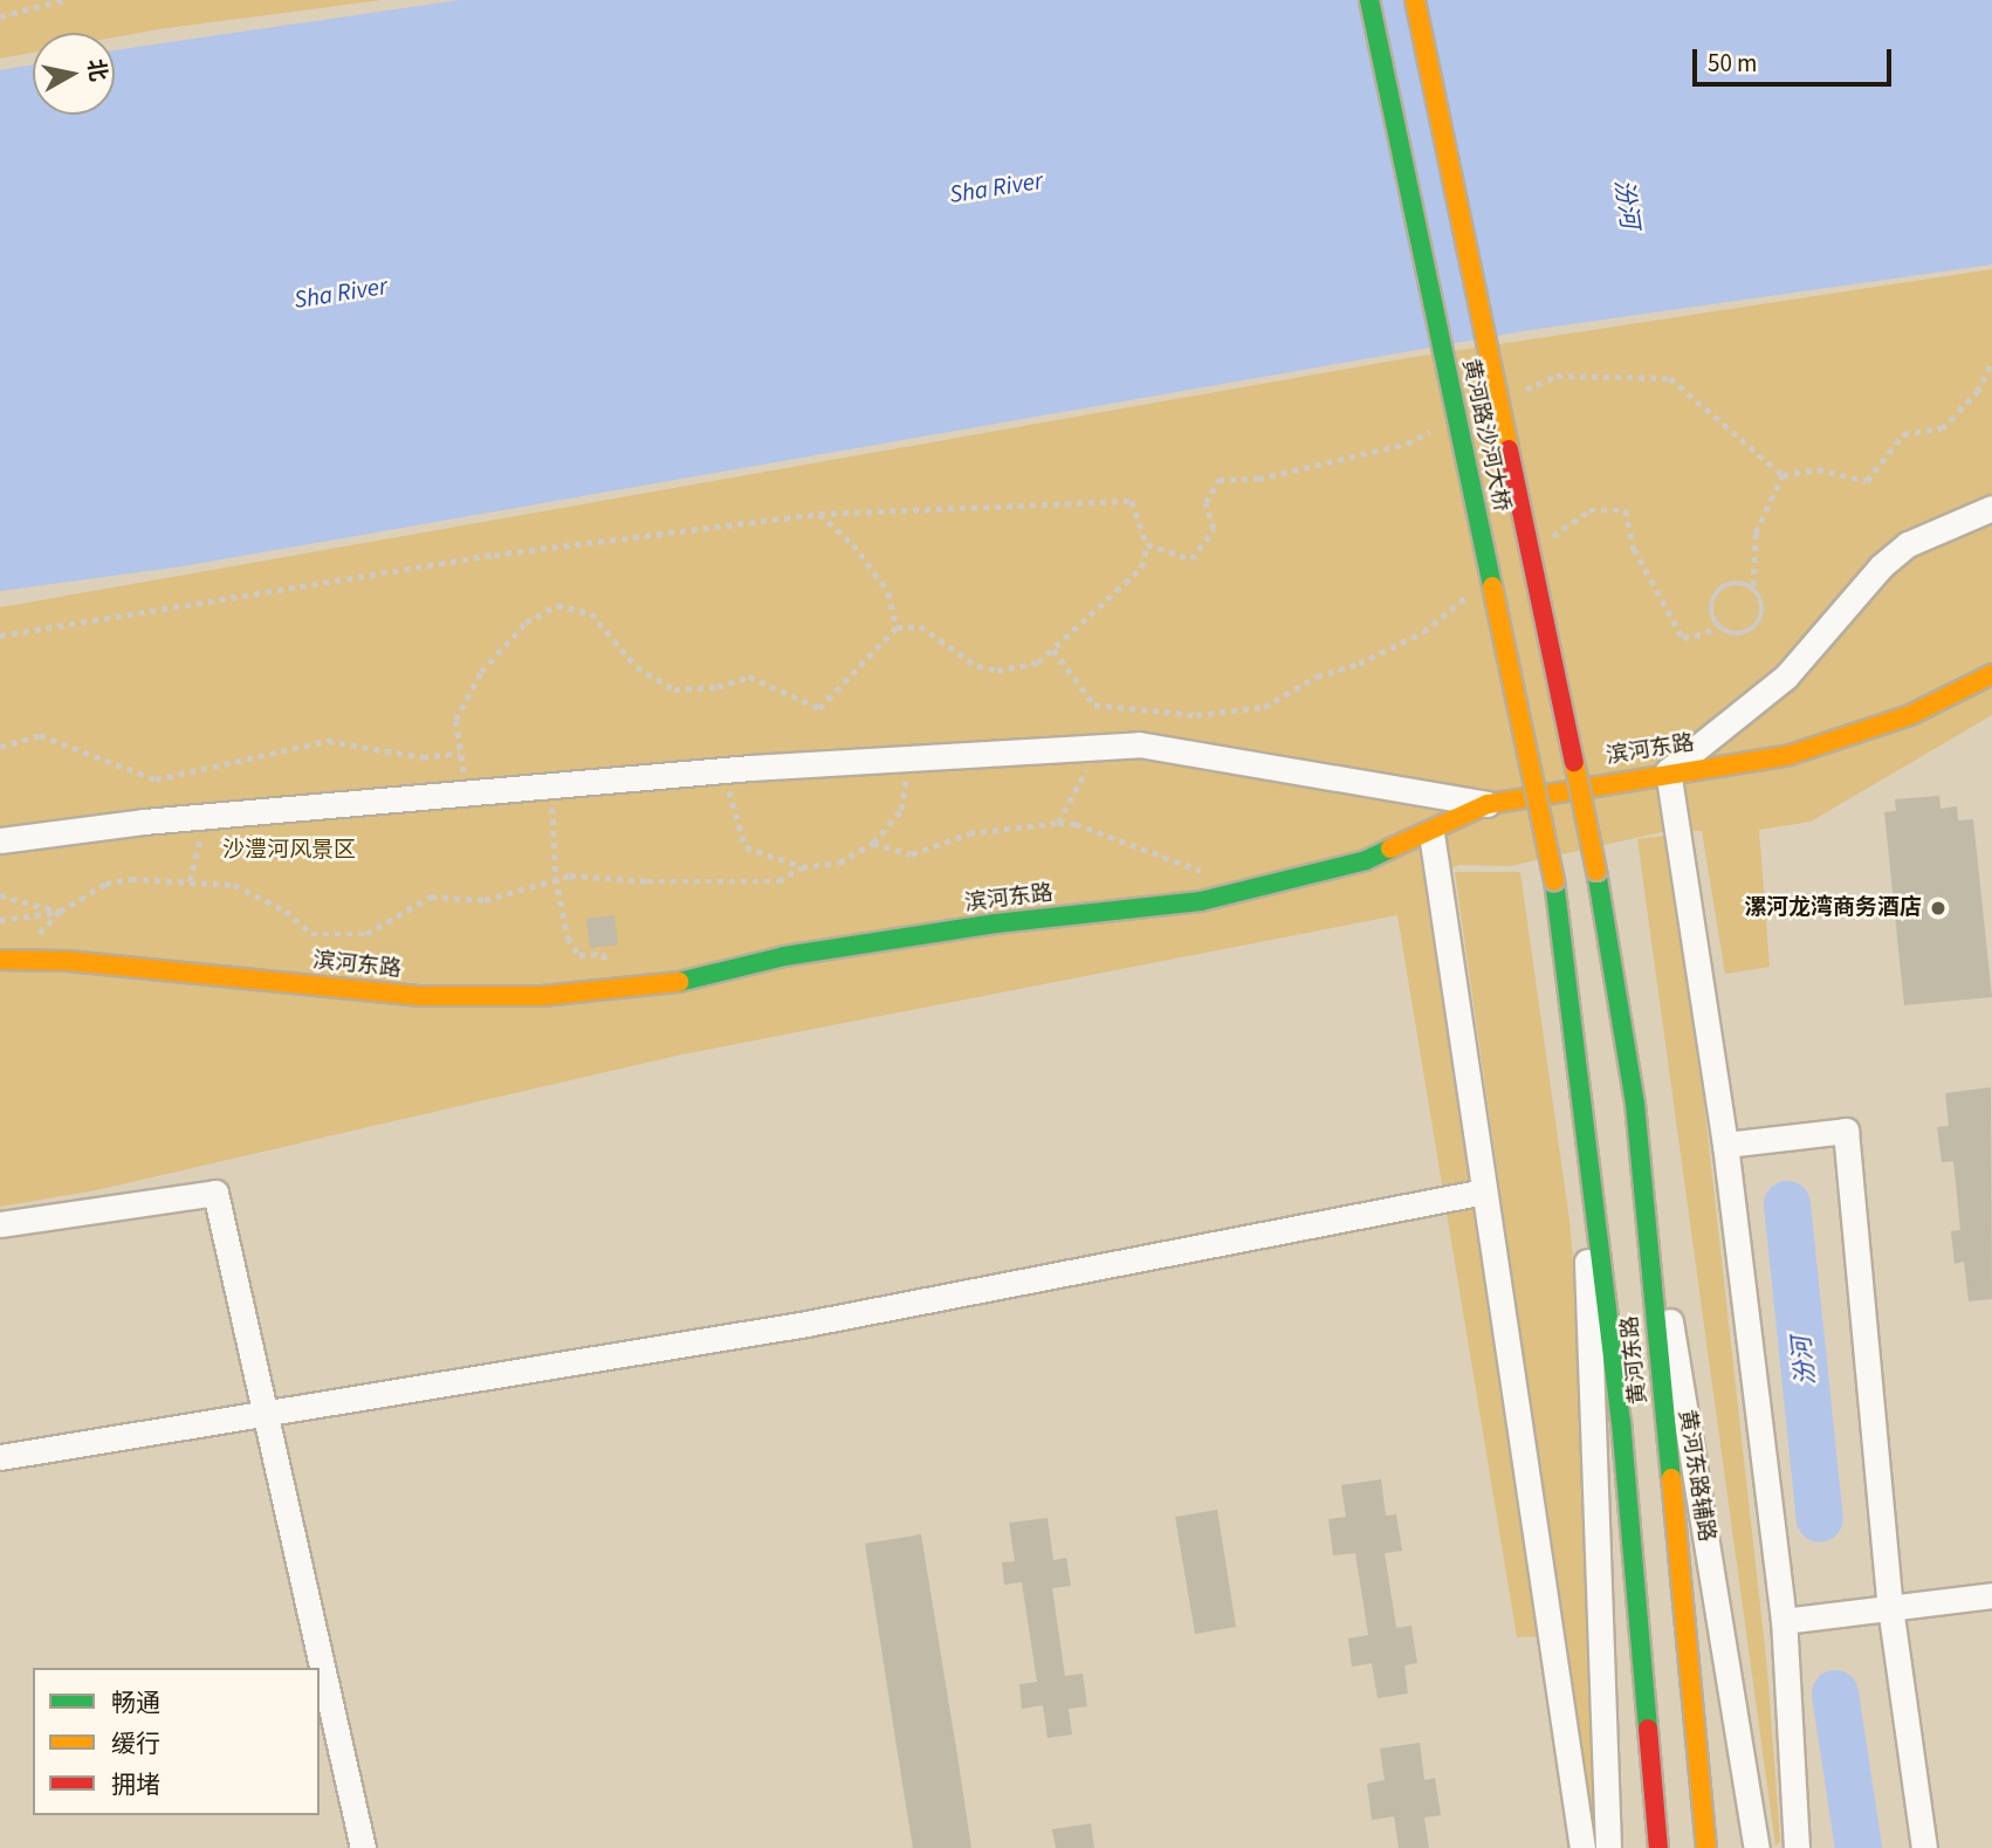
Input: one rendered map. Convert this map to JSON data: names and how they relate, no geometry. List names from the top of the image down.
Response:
{
  "streets": {
    "main road": ["黄河路沙河大桥", "滨河东路", "黄河东路"],
    "street": ["黄河东路辅路"]
  },
  "crossings": [
    ["黄河路沙河大桥", "黄河东路"],
    ["黄河东路", "黄河东路辅路"]
  ],
  "water": ["Sha River", "汾河"],
  "parks": ["沙澧河风景区"],
  "places": ["漯河龙湾商务酒店"],
  "legend": ["畅通", "缓行", "拥堵"],
  "scale_bar": "50 m",
  "north": "right"
}
